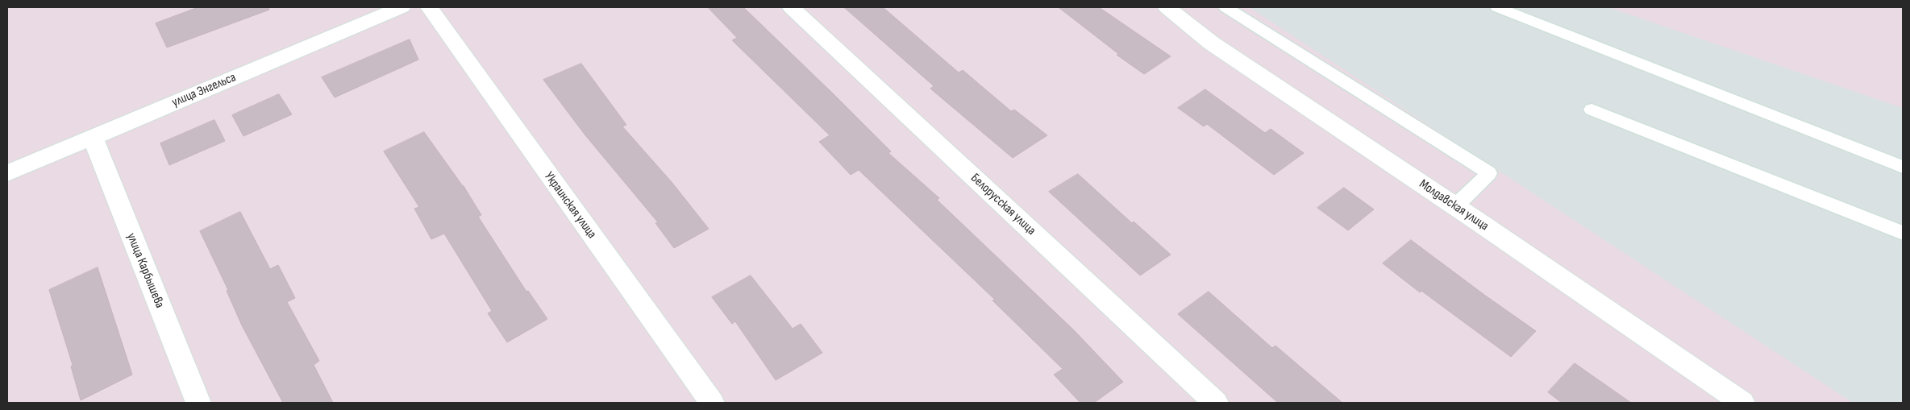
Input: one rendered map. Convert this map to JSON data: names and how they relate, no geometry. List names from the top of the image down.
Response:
{
  "streets": {
    "street": [
      "улица Энгельса",
      "Белорусская улица",
      "Украинская улица",
      "Молдавская улица",
      "улица Карбышева"
    ]
  },
  "crossings": [
    ["улица Энгельса", "улица Карбышева"]
  ]
}
